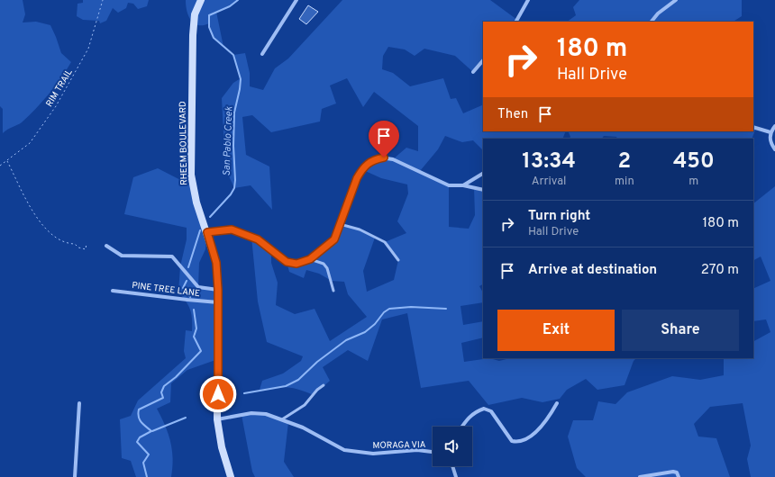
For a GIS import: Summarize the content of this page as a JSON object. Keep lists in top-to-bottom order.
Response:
{
  "streets": {
    "street": ["RHEEM BOULEVARD", "PINE TREE LANE", "MORAGA VIA"],
    "path": ["RIM TRAIL"]
  },
  "crossings": [
    ["RHEEM BOULEVARD", "PINE TREE LANE"],
    ["RHEEM BOULEVARD", "MORAGA VIA"]
  ],
  "water": ["San Pablo Creek"],
  "page": {
    "turn": ["180 m", "Hall Drive"],
    "then": "Then",
    "eta": [
      "13:34",
      "Arrival",
      "2",
      "min",
      "450",
      "m"
    ],
    "list": [
      {
        "name": "Turn right",
        "note": "Hall Drive",
        "value": "180 m"
      },
      {
        "name": "Arrive at destination",
        "value": "270 m"
      }
    ],
    "buttons": ["Exit", "Share"]
  }
}
